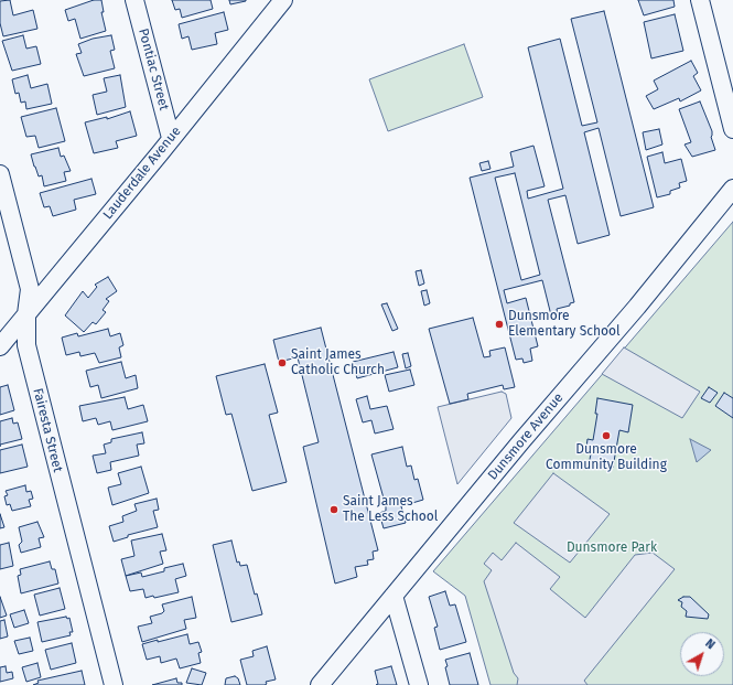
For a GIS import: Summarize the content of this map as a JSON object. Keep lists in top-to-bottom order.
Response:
{
  "streets": {
    "street": [
      "Pontiac Street",
      "Lauderdale Avenue",
      "Fairesta Street",
      "Dunsmore Avenue"
    ]
  },
  "crossings": [
    ["Pontiac Street", "Lauderdale Avenue"],
    ["Lauderdale Avenue", "Fairesta Street"]
  ],
  "parks": ["Dunsmore Park"],
  "places": [
    "Dunsmore Elementary School",
    "Saint James Catholic Church",
    "Dunsmore Community Building",
    "Saint James The Less School"
  ],
  "north": "top right"
}
